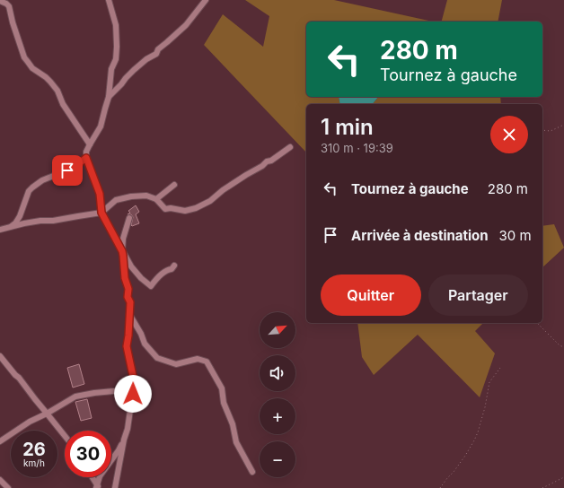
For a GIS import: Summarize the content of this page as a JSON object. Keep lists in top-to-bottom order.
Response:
{
  "north": "top right",
  "page": {
    "turn": ["280 m", "Tournez à gauche"],
    "heading": ["1 min", "310 m · 19:39"],
    "list": [
      {
        "name": "Tournez à gauche",
        "value": "280 m"
      },
      {
        "name": "Arrivée à destination",
        "value": "30 m"
      }
    ],
    "buttons": ["Quitter", "Partager"],
    "map_buttons": ["+", "−"],
    "speed": "26 km/h",
    "limit": "30"
  }
}
